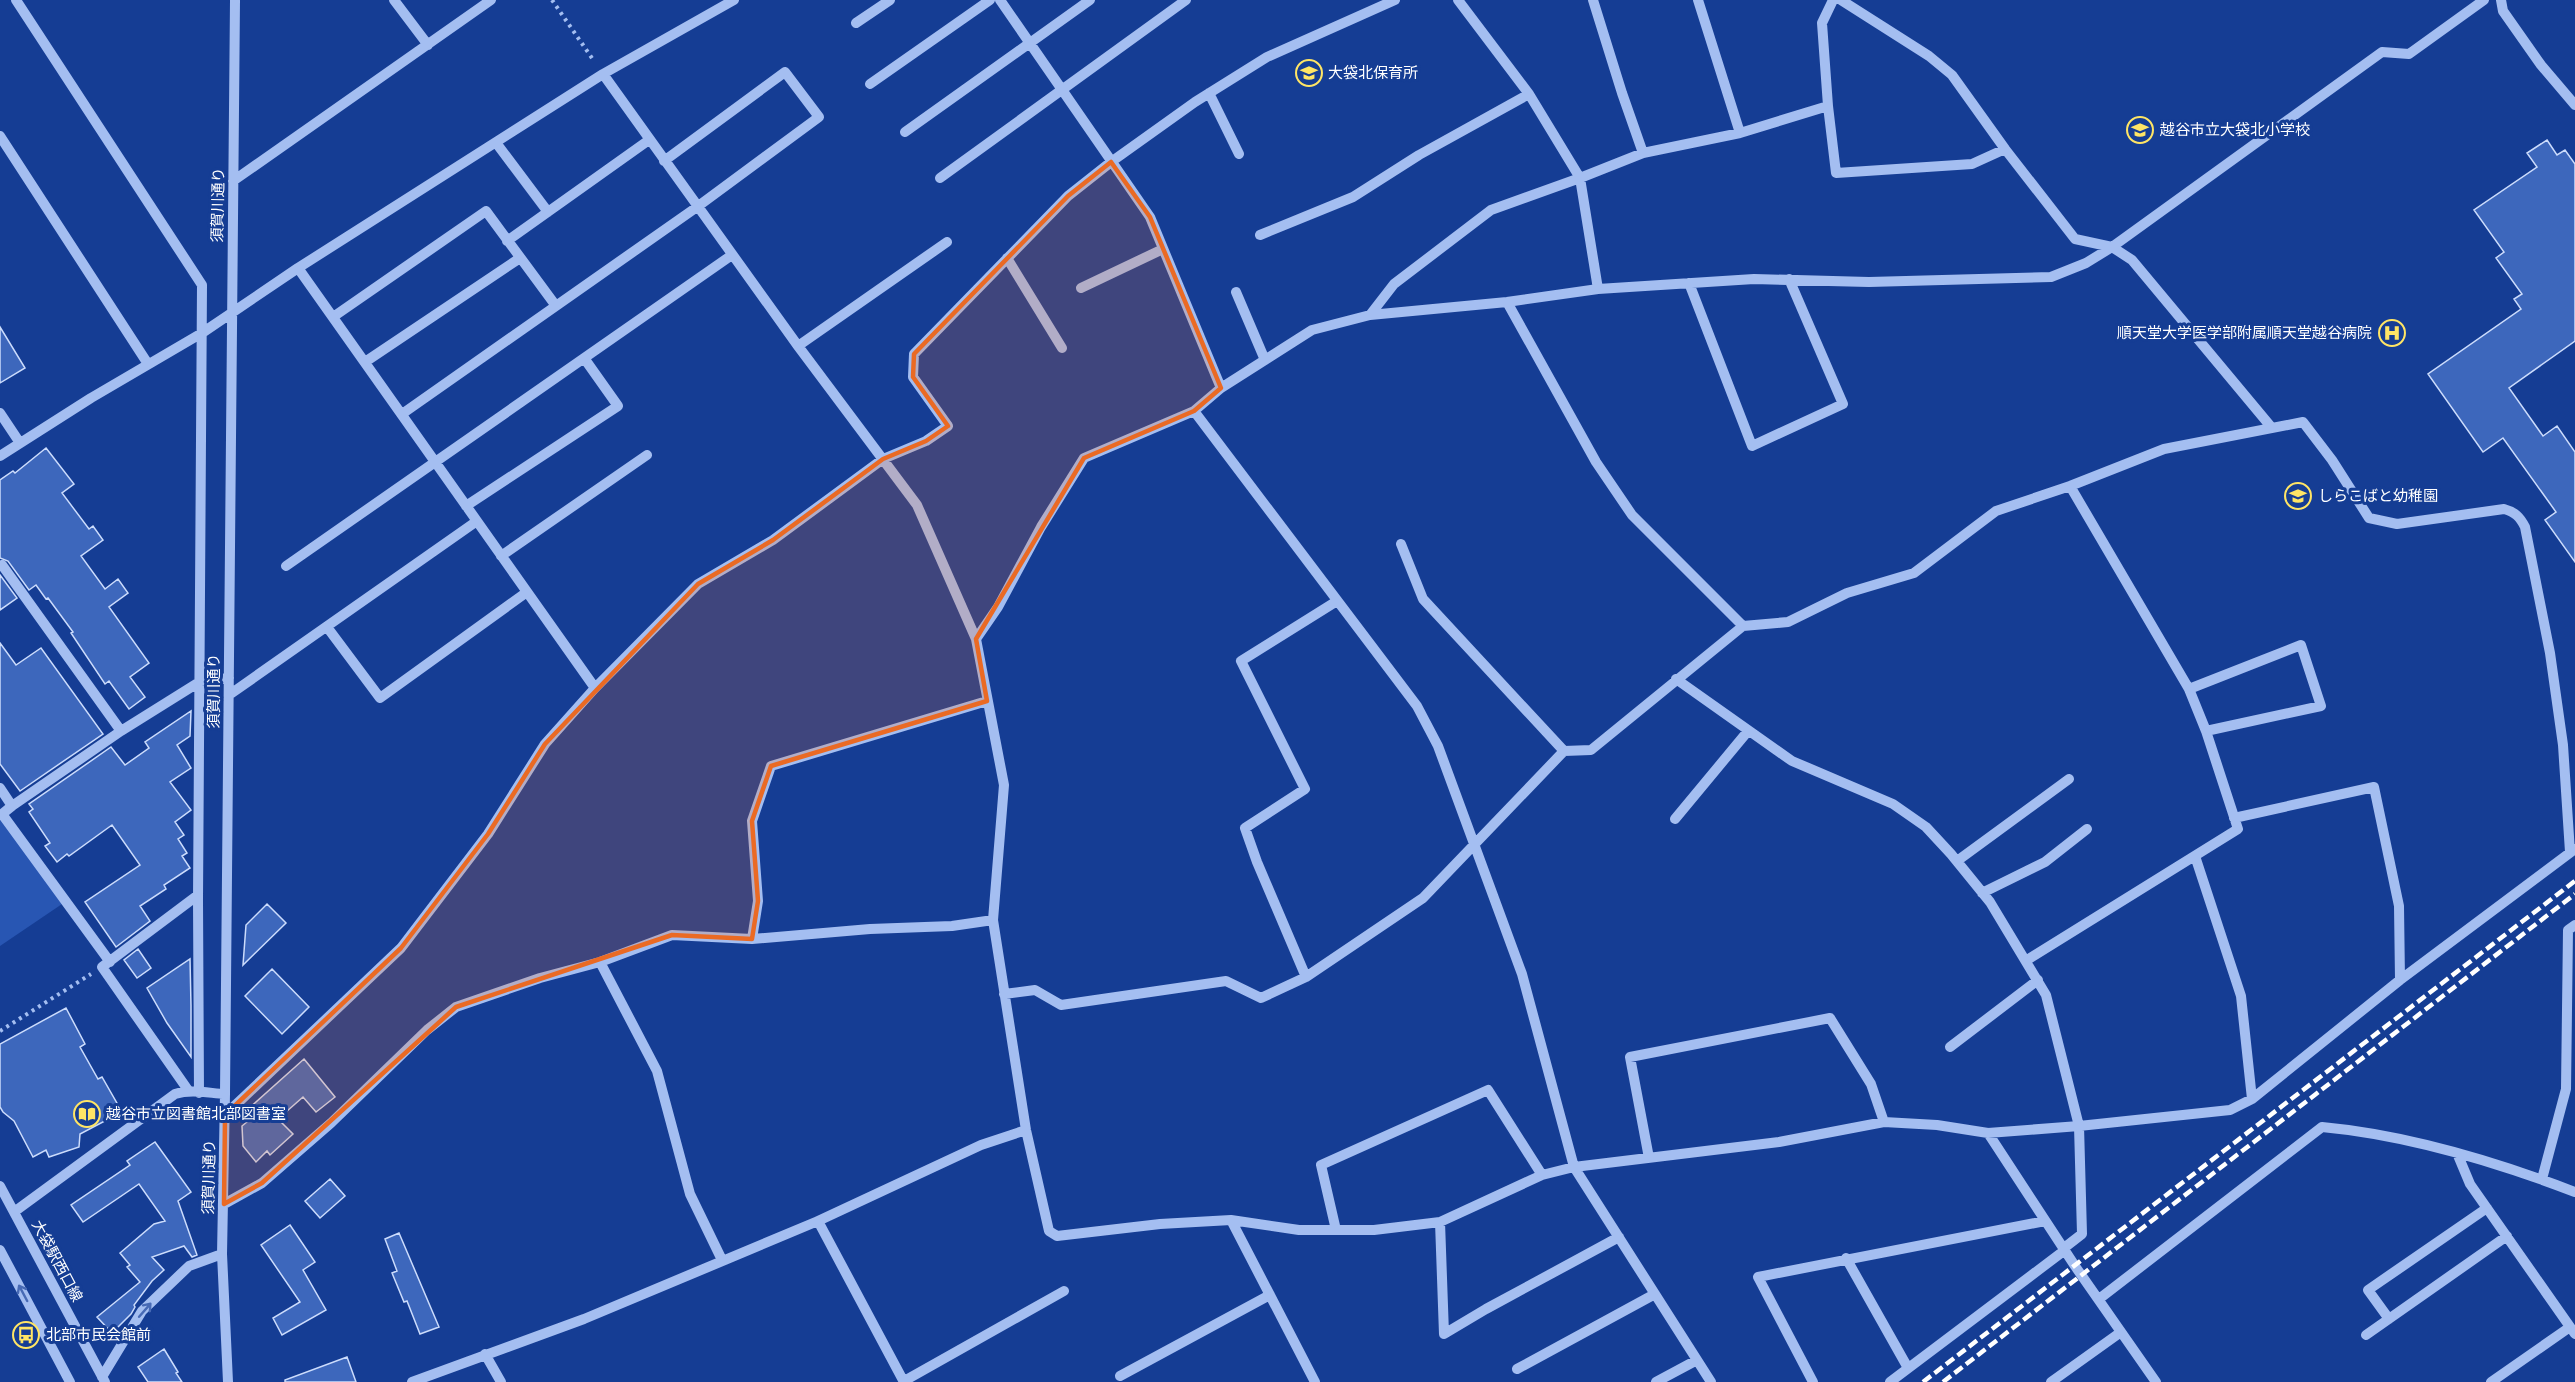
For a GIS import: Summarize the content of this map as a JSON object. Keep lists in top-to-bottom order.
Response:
{
  "streets": {
    "street": ["須賀川通り", "大袋駅西口線"]
  },
  "places": {
    "school or university": ["大袋北保育所", "越谷市立大袋北小学校", "しらこばと幼稚園"],
    "hospital": ["順天堂大学医学部附属順天堂越谷病院"],
    "library": ["越谷市立図書館北部図書室"],
    "bus stop": ["北部市民会館前"]
  }
}
